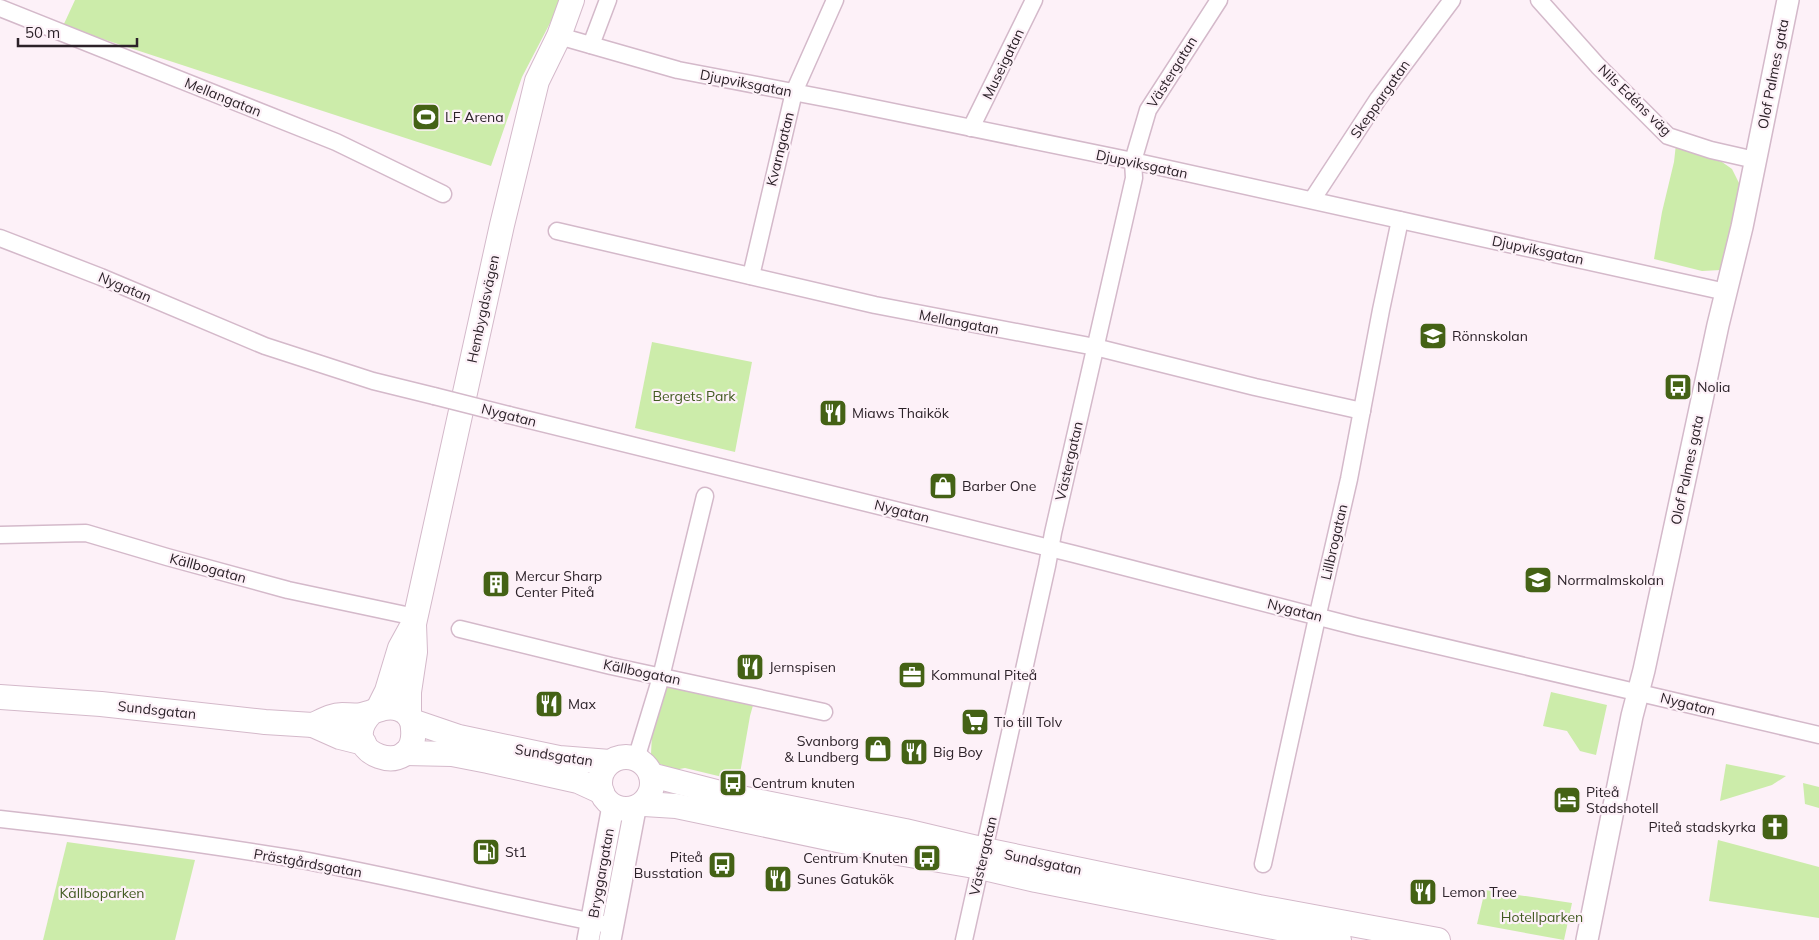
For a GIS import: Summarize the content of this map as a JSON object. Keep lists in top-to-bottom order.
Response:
{
  "streets": {
    "main road": ["Hembygdsvägen", "Sundsgatan"],
    "street": [
      "Museigatan",
      "Västergatan",
      "Olof Palmes gata",
      "Djupviksgatan",
      "Mellangatan",
      "Skeppargatan",
      "Nils Edéns väg",
      "Kvarngatan",
      "Nygatan",
      "Lillbrogatan",
      "Källbogatan",
      "Prästgårdsgatan",
      "Bryggargatan"
    ]
  },
  "crossings": [
    ["Museigatan", "Djupviksgatan"],
    ["Västergatan", "Djupviksgatan"],
    ["Västergatan", "Mellangatan"],
    ["Västergatan", "Nygatan"],
    ["Västergatan", "Sundsgatan"],
    ["Olof Palmes gata", "Djupviksgatan"],
    ["Olof Palmes gata", "Nils Edéns väg"],
    ["Olof Palmes gata", "Nygatan"],
    ["Djupviksgatan", "Skeppargatan"],
    ["Djupviksgatan", "Kvarngatan"],
    ["Djupviksgatan", "Hembygdsvägen"],
    ["Djupviksgatan", "Lillbrogatan"],
    ["Mellangatan", "Kvarngatan"],
    ["Mellangatan", "Lillbrogatan"],
    ["Nygatan", "Lillbrogatan"],
    ["Hembygdsvägen", "Källbogatan"],
    ["Hembygdsvägen", "Sundsgatan"],
    ["Sundsgatan", "Bryggargatan"],
    ["Prästgårdsgatan", "Bryggargatan"]
  ],
  "parks": ["Bergets Park", "Källboparken", "Hotellparken"],
  "places": {
    "sports": ["LF Arena"],
    "school or university": ["Rönnskolan", "Norrmalmskolan"],
    "bus stop": [
      "Nolia",
      "Centrum knuten",
      "Centrum Knuten",
      "Piteå Busstation"
    ],
    "restaurant": [
      "Miaws Thaikök",
      "Jernspisen",
      "Max",
      "Big Boy",
      "Sunes Gatukök",
      "Lemon Tree"
    ],
    "shop": ["Barber One", "Svanborg & Lundberg"],
    "building": ["Mercur Sharp Center Piteå"],
    "office": ["Kommunal Piteå"],
    "supermarket": ["Tio till Tolv"],
    "hotel": ["Piteå Stadshotell"],
    "church": ["Piteå stadskyrka"],
    "fuel station": ["St1"]
  },
  "scale_bar": "50 m"
}
